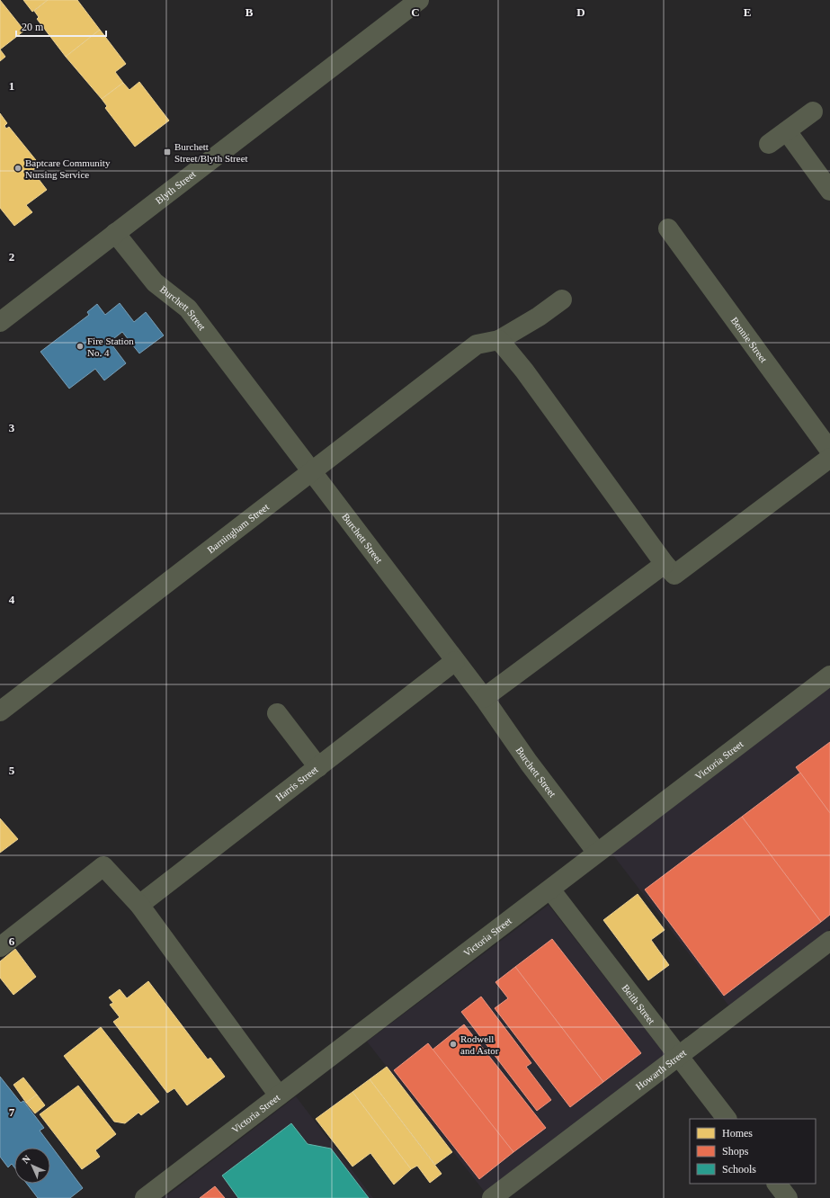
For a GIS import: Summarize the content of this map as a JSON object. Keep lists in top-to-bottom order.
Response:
{
  "streets": {
    "street": [
      "Blyth Street",
      "Burchett Street",
      "Bennie Street",
      "Barningham Street",
      "Victoria Street",
      "Harris Street",
      "Beith Street",
      "Howarth Street"
    ]
  },
  "crossings": [
    ["Blyth Street", "Burchett Street"],
    ["Burchett Street", "Barningham Street"],
    ["Burchett Street", "Victoria Street"],
    ["Burchett Street", "Harris Street"],
    ["Victoria Street", "Beith Street"],
    ["Beith Street", "Howarth Street"]
  ],
  "places": {
    "transit": ["Burchett Street/Blyth Street"],
    "other": ["Baptcare Community Nursing Service", "Fire Station No. 4", "Rodwell and Astor"]
  },
  "legend": ["Homes", "Shops", "Schools"],
  "scale_bar": "20 m",
  "north": "top left",
  "grid": {
    "columns": [
      "B",
      "C",
      "D",
      "E"
    ],
    "rows": [
      "1",
      "2",
      "3",
      "4",
      "5",
      "6",
      "7"
    ]
  }
}
